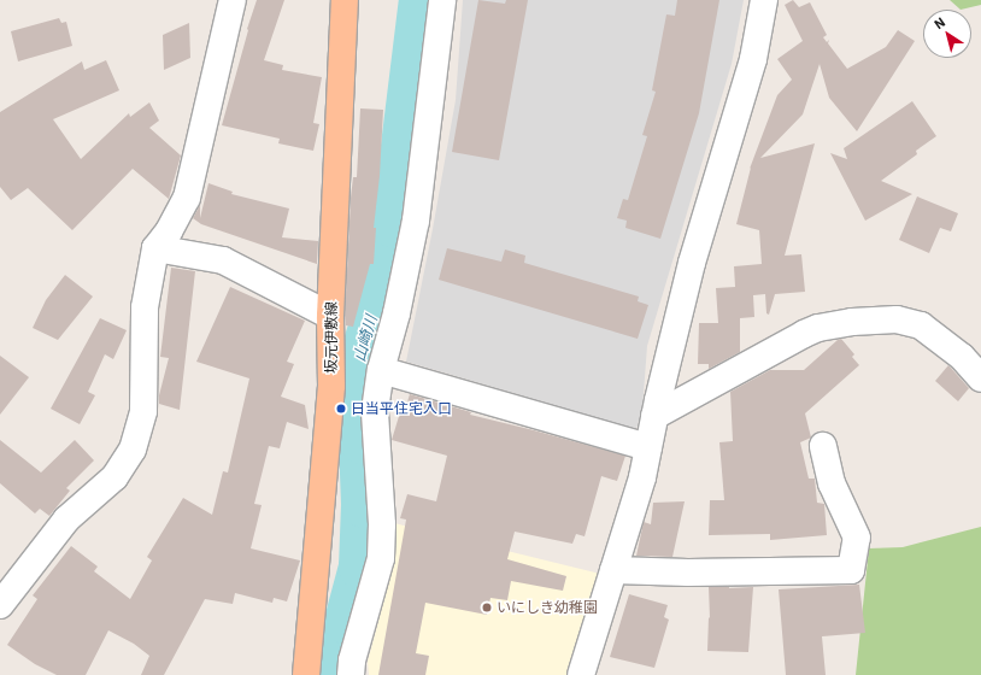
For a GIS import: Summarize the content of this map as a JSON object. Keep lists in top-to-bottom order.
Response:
{
  "streets": {
    "main road": ["坂元伊敷線"]
  },
  "water": ["山崎川"],
  "places": ["日当平住宅入口", "いにしき幼稚園"],
  "north": "top left"
}
